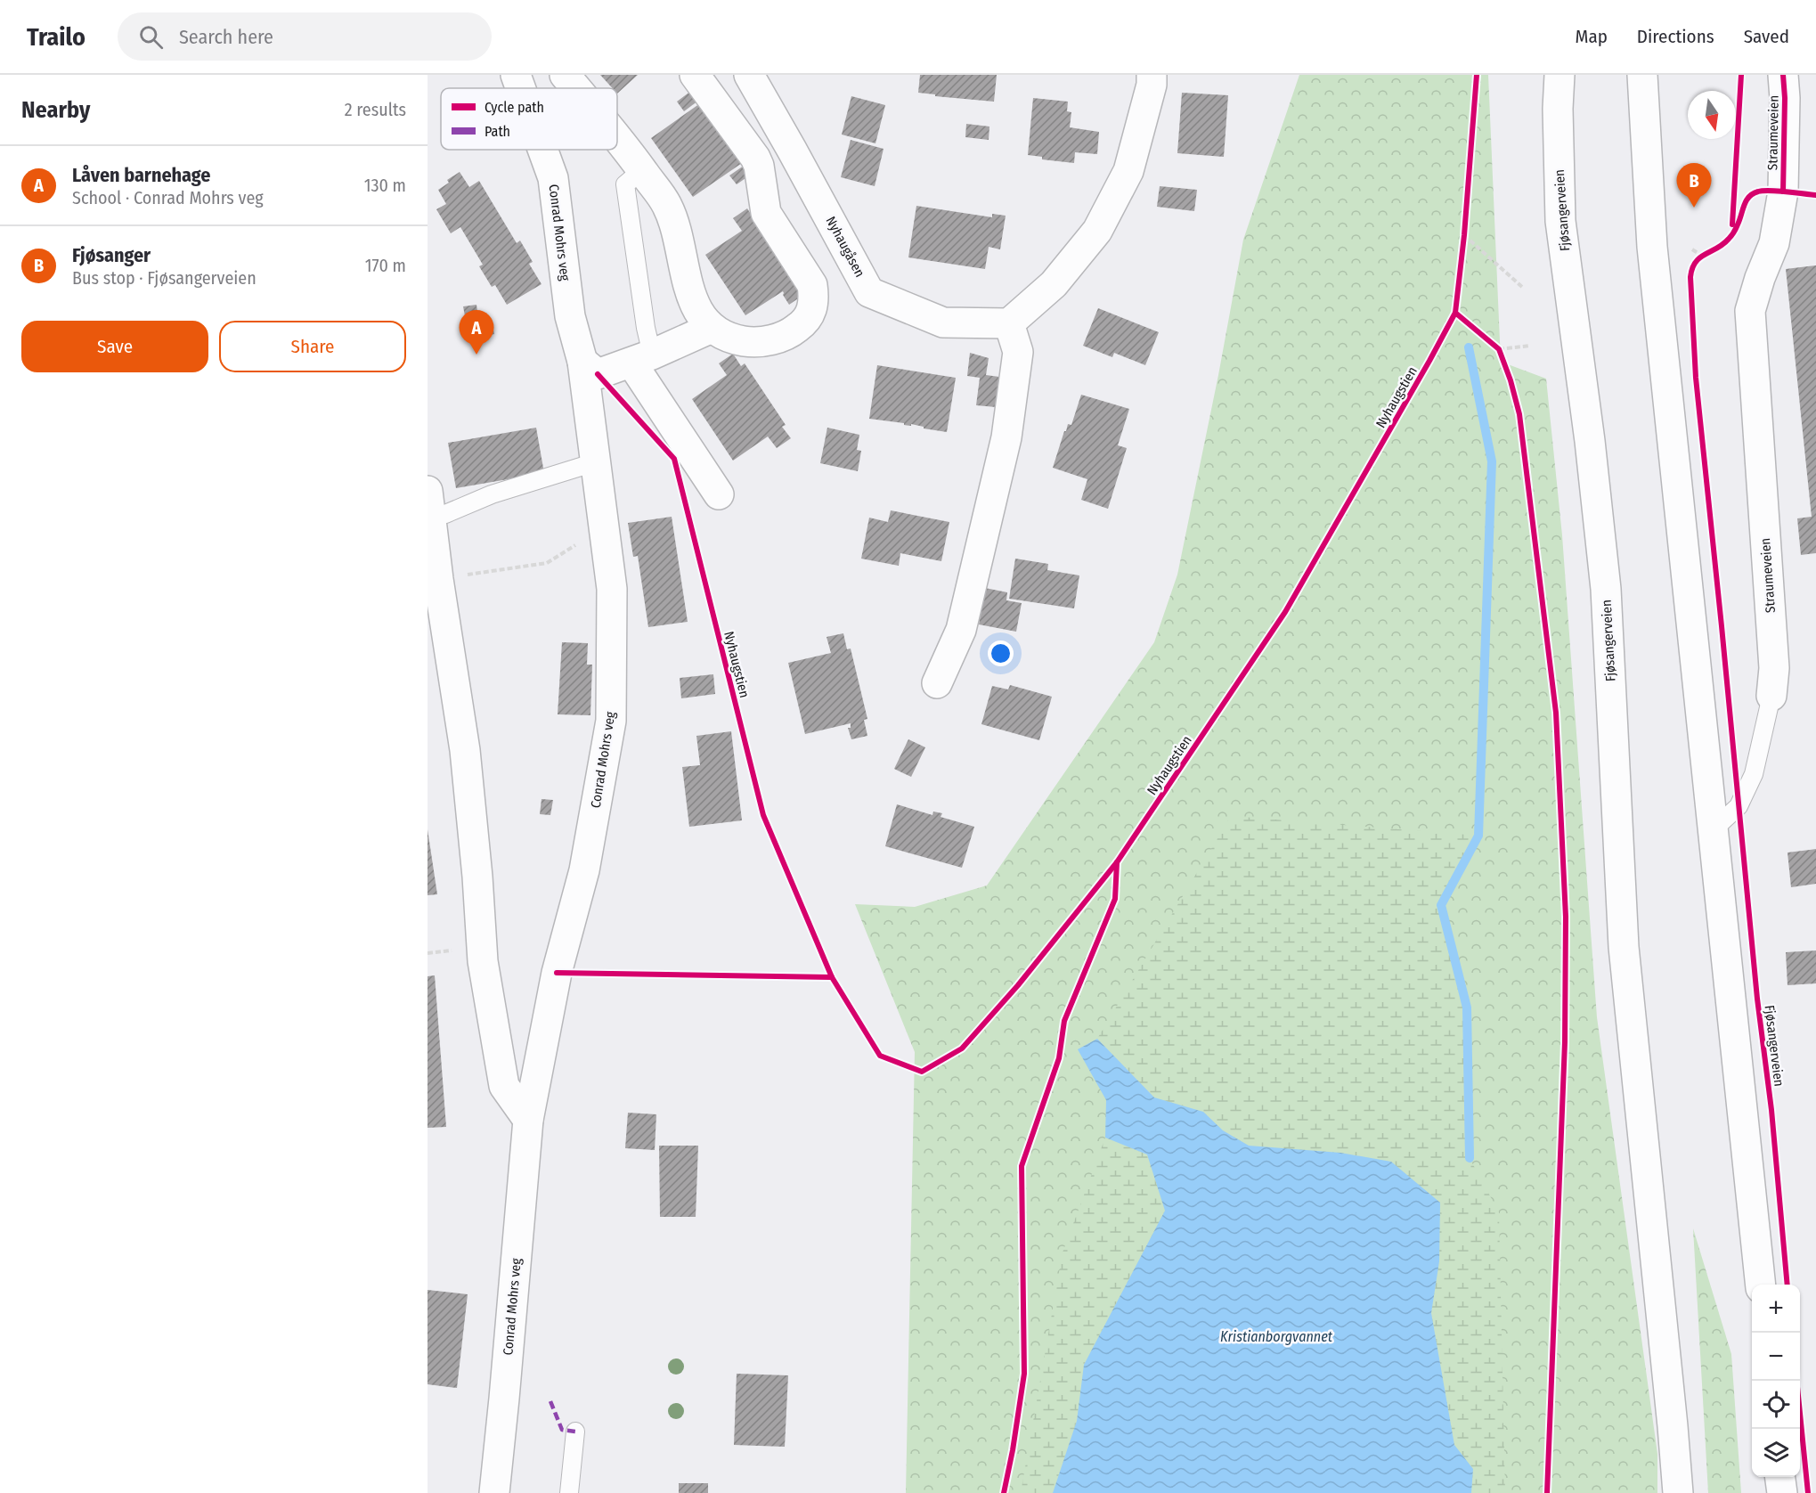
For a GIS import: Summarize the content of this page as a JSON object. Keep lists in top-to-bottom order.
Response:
{
  "streets": {
    "main road": [
      "Straumeveien",
      "Fjøsangerveien",
      "Conrad Mohrs veg",
      "Nyhaugåsen"
    ],
    "cycle path": ["Nyhaugstien"]
  },
  "water": ["Kristianborgvannet"],
  "legend": ["Cycle path", "Path"],
  "north": "bottom",
  "page": {
    "header": "Trailo",
    "search": "Search here",
    "nav": ["Map", "Directions", "Saved"],
    "heading": ["Nearby", "2 results"],
    "list": [
      {
        "mark": "A",
        "name": "Låven barnehage",
        "note": "School · Conrad Mohrs veg",
        "value": "130 m"
      },
      {
        "mark": "B",
        "name": "Fjøsanger",
        "note": "Bus stop · Fjøsangerveien",
        "value": "170 m"
      }
    ],
    "pins": ["B", "A"],
    "buttons": ["Save", "Share"],
    "map_buttons": ["+", "−"]
  }
}
